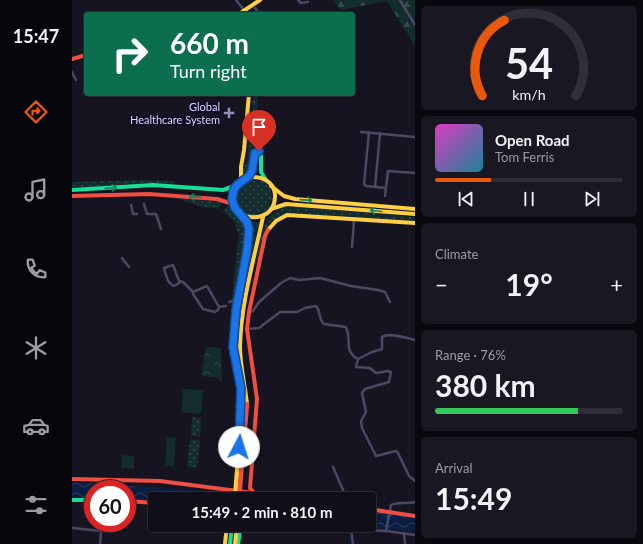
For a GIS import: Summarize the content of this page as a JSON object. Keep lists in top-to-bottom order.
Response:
{
  "places": {
    "health": ["Global Healthcare System"]
  },
  "page": {
    "tabs": "15:47",
    "turn": ["660 m", "Turn right"],
    "song": ["Open Road", "Tom Ferris"],
    "tile": [
      "Climate",
      ["Range · 76%", "380 km"],
      ["Arrival", "15:49"]
    ],
    "heat": ["−", "19°", "+"],
    "limit": "60",
    "trip": "15:49 · 2 min · 810 m",
    "gauge": ["54", "km/h"]
  }
}
